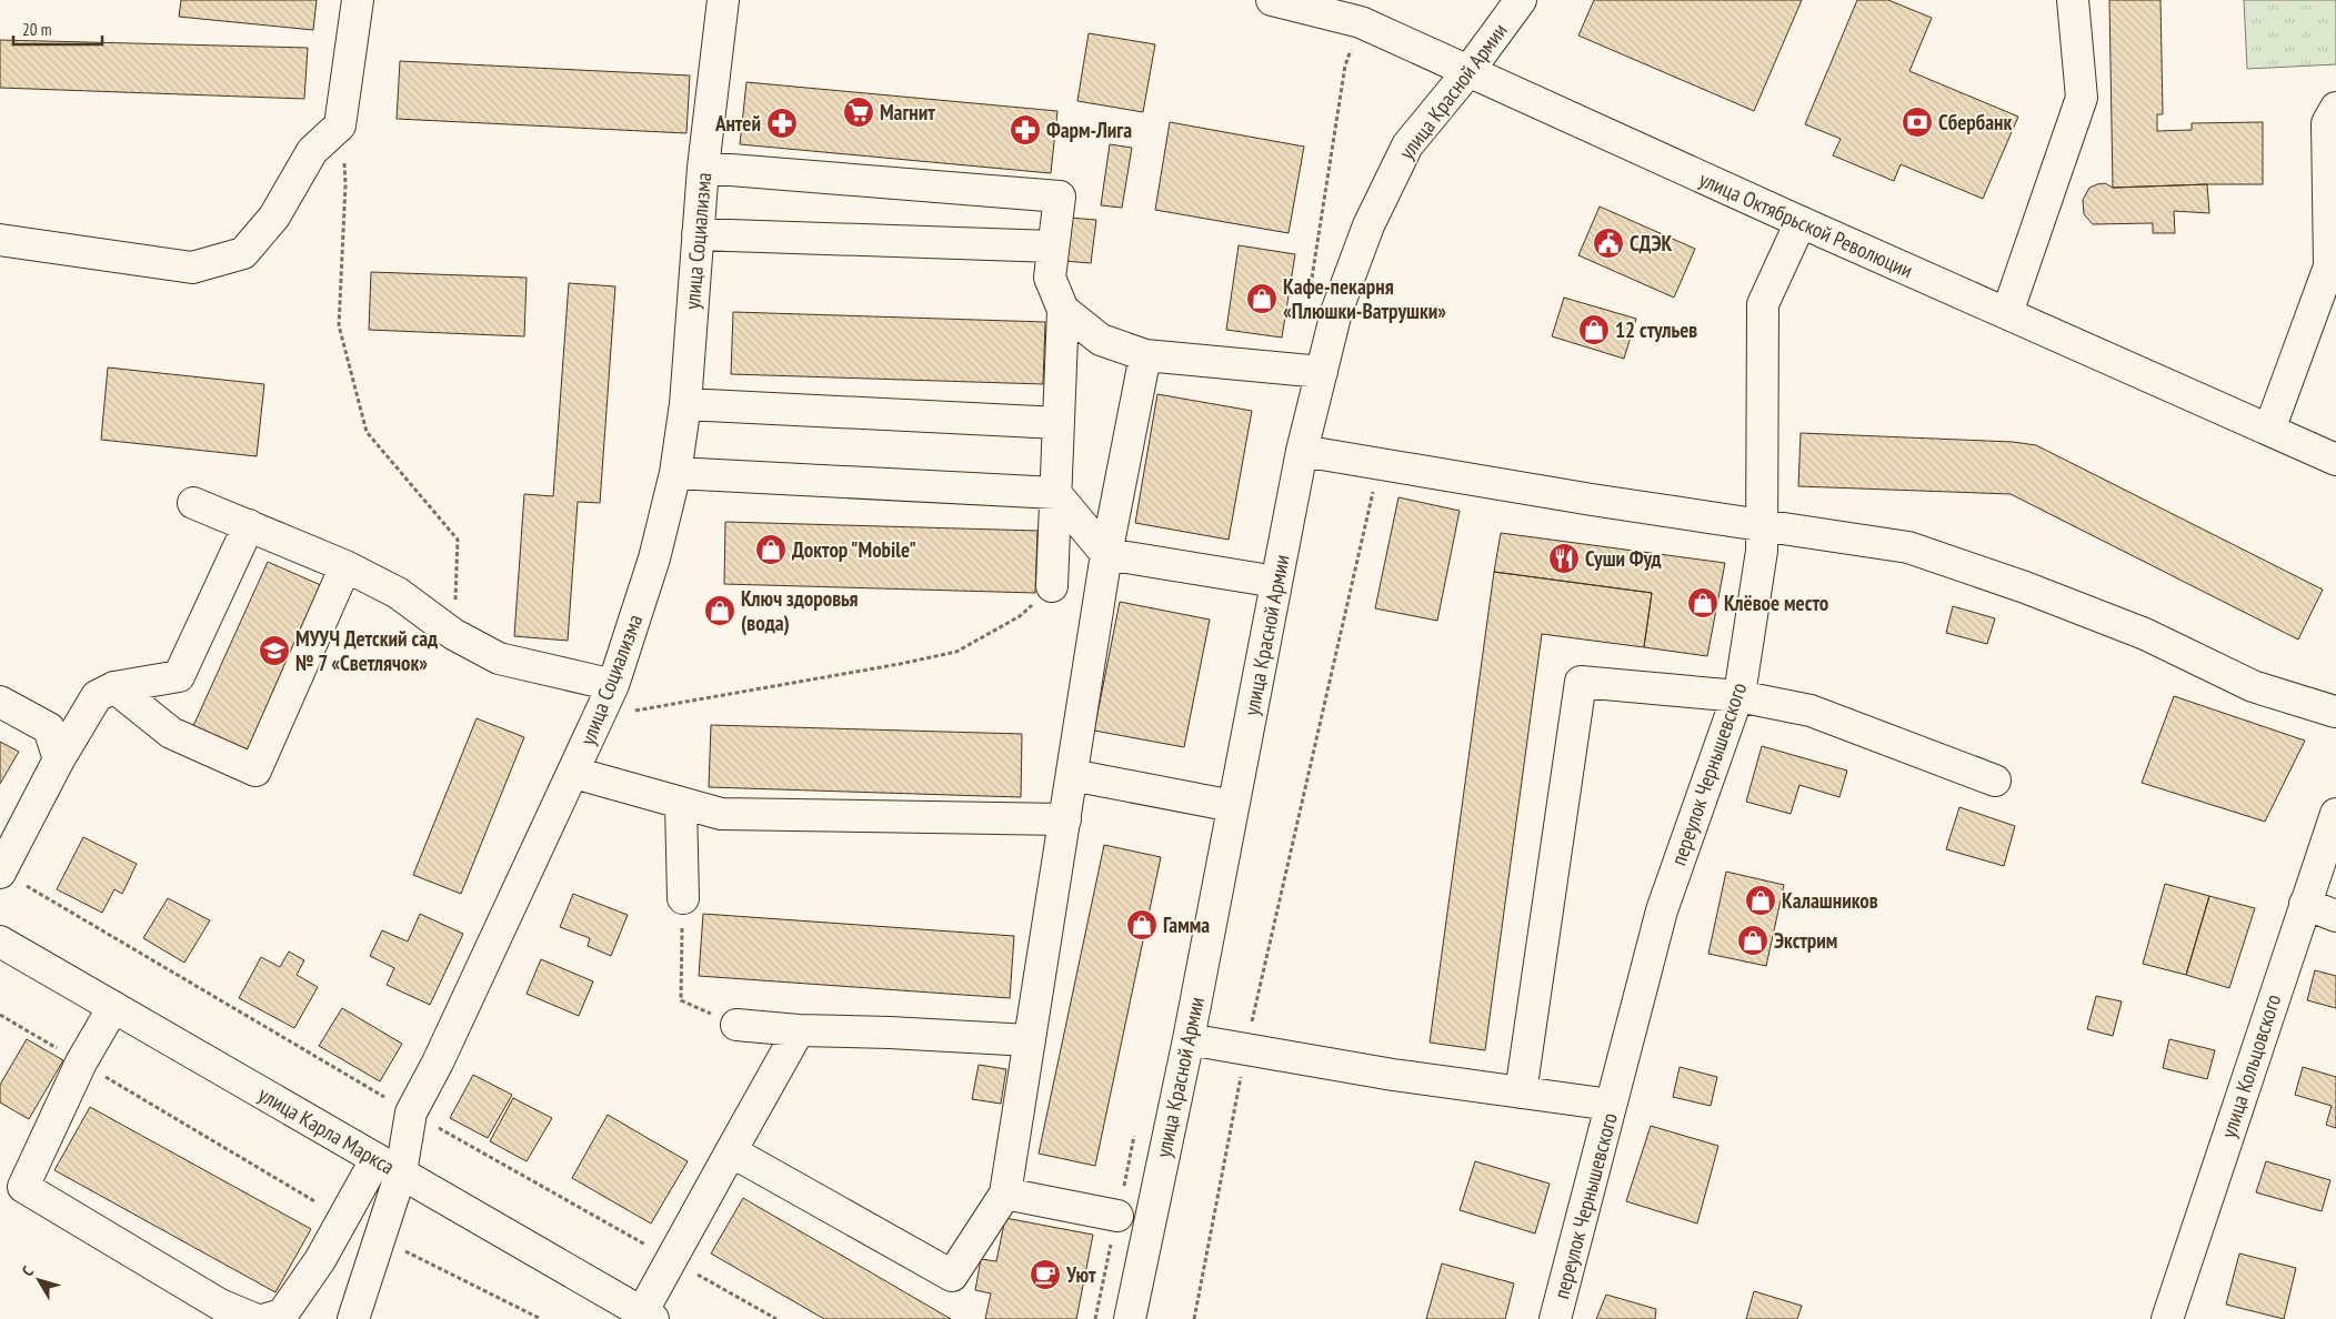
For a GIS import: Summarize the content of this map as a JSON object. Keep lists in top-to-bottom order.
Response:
{
  "streets": {
    "street": [
      "улица Красной Армии",
      "улица Октябрьской Революции",
      "улица Социализма",
      "переулок Чернышевского",
      "улица Кольцовского",
      "улица Карла Маркса"
    ]
  },
  "crossings": [
    ["улица Красной Армии", "улица Октябрьской Революции"],
    ["улица Октябрьской Революции", "переулок Чернышевского"],
    ["улица Социализма", "улица Карла Маркса"]
  ],
  "places": {
    "supermarket": ["Магнит"],
    "bank": ["Сбербанк"],
    "pharmacy": ["Антей", "Фарм-Лига"],
    "public building": ["СДЭК"],
    "shop": [
      "Кафе-пекарня «Плюшки-Ватрушки»",
      "12 стульев",
      "Доктор \"Mobile\"",
      "Клёвое место",
      "Ключ здоровья (вода)",
      "Калашников",
      "Гамма",
      "Экстрим"
    ],
    "restaurant": ["Суши Фуд"],
    "school or university": ["МУУЧ Детский сад № 7 «Светлячок»"],
    "cafe": ["Уют"]
  },
  "scale_bar": "20 m",
  "north": "top left"
}
